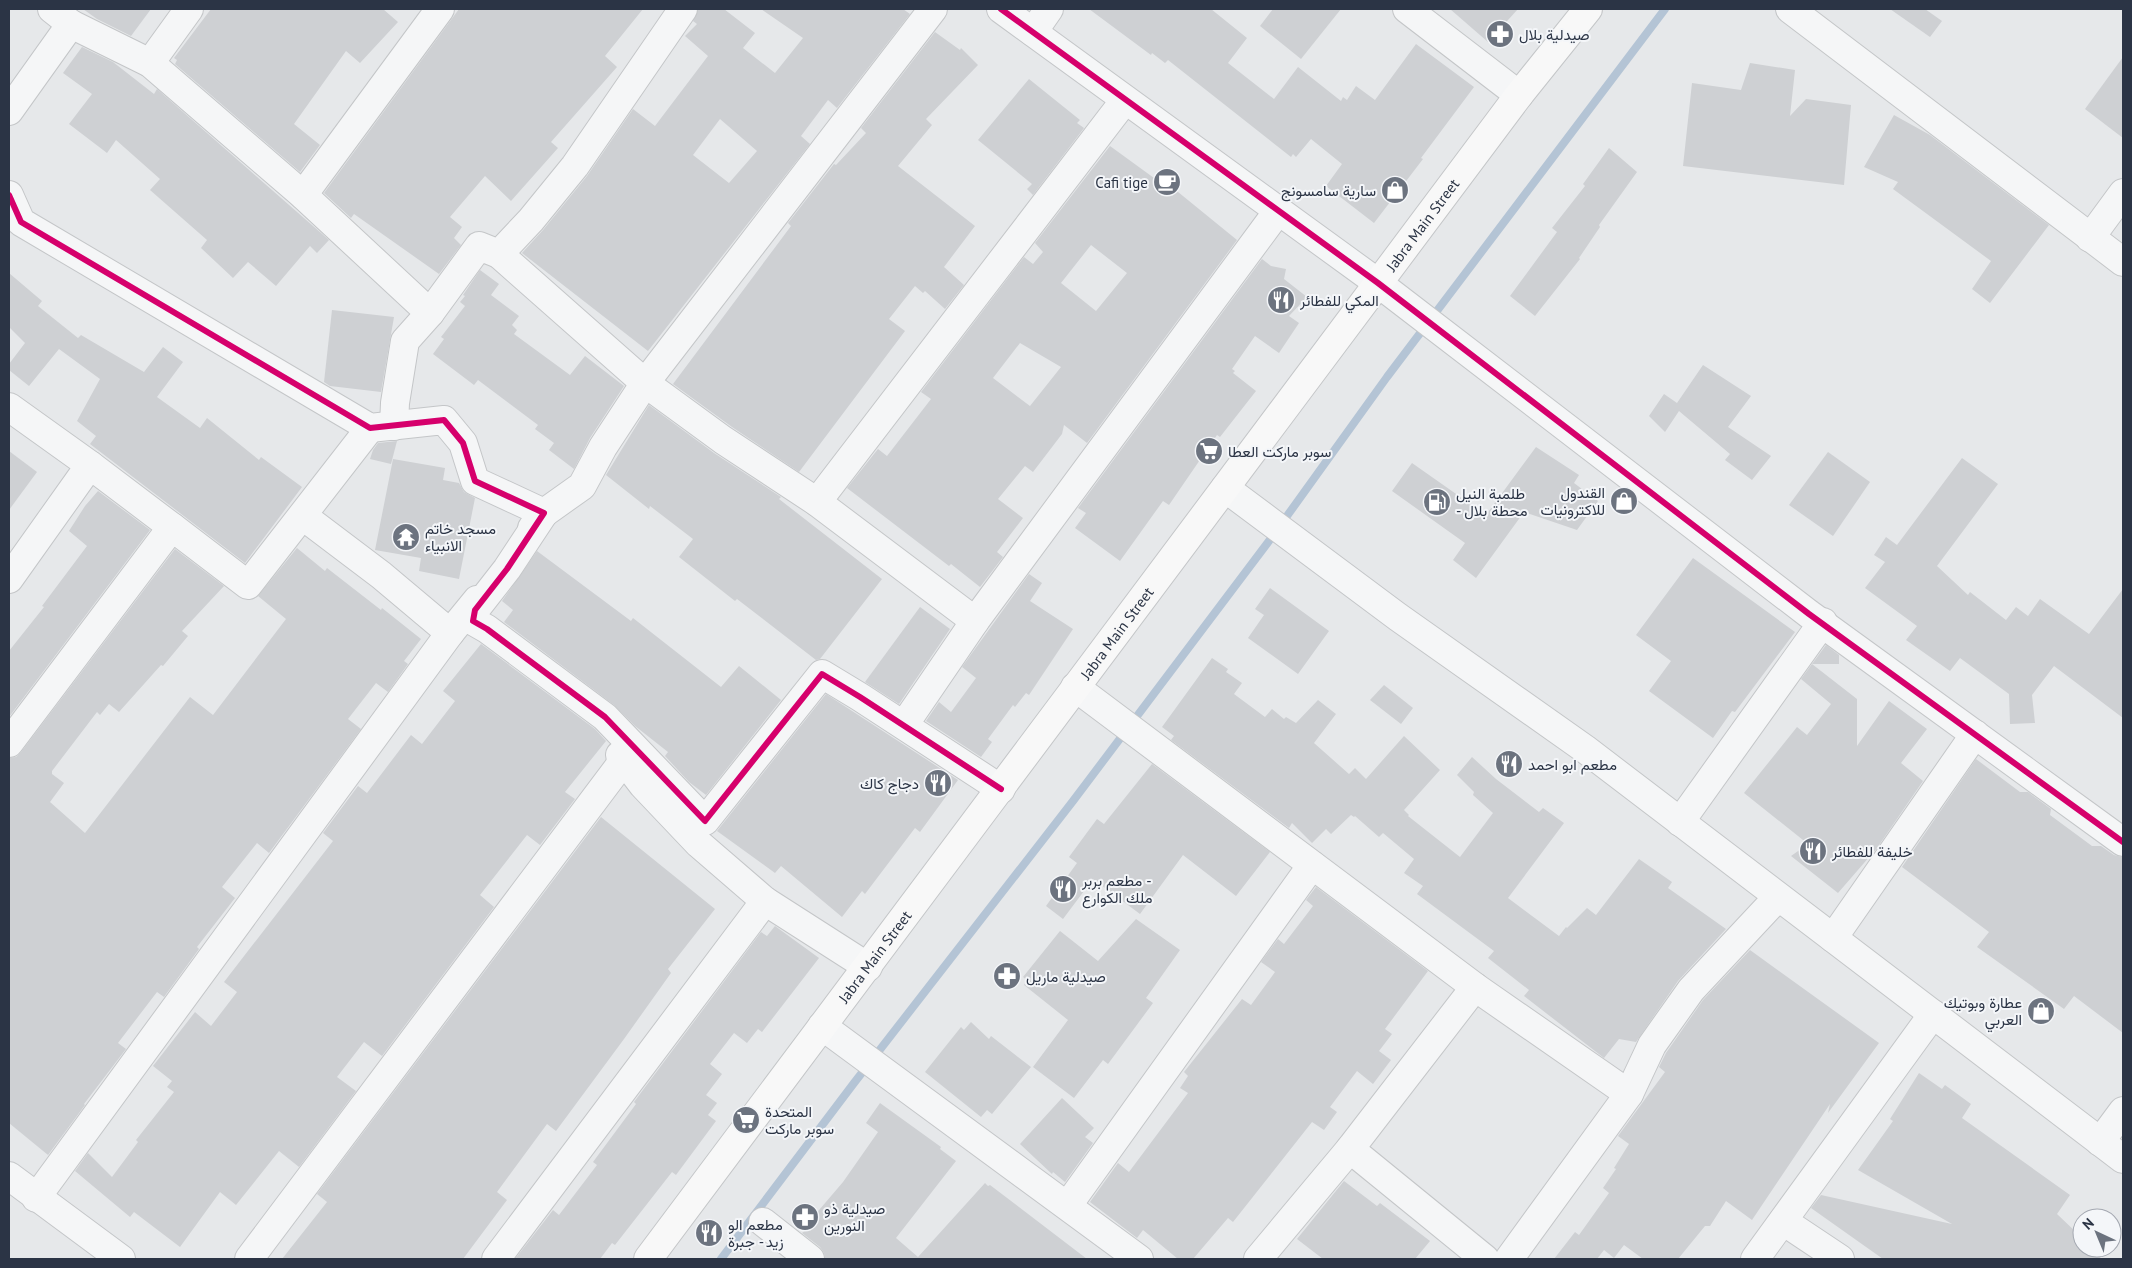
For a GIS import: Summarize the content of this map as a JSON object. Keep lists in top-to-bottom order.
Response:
{
  "streets": {
    "main road": ["Jabra Main Street"]
  },
  "places": {
    "pharmacy": ["صيدلية بلال", "صيدلية ماريل", "صيدلية ذو النورين"],
    "cafe": ["Cafi tige"],
    "shop": ["سارية سامسونج", "القندول للاكترونيات", "عطارة وبوتيك العربي"],
    "restaurant": [
      "المكي للفطائر",
      "مطعم ابو احمد",
      "دجاج كاك",
      "خليفة للفطائر",
      "مطعم بربر - ملك الكوارع",
      "مطعم الو زيد - جبرة"
    ],
    "supermarket": ["سوبر ماركت العطا", "المتحدة سوبر ماركت"],
    "fuel station": ["طلمبة النيل - محطة بلال"],
    "temple": ["مسجد خاتم الانبياء"]
  },
  "north": "top left"
}
